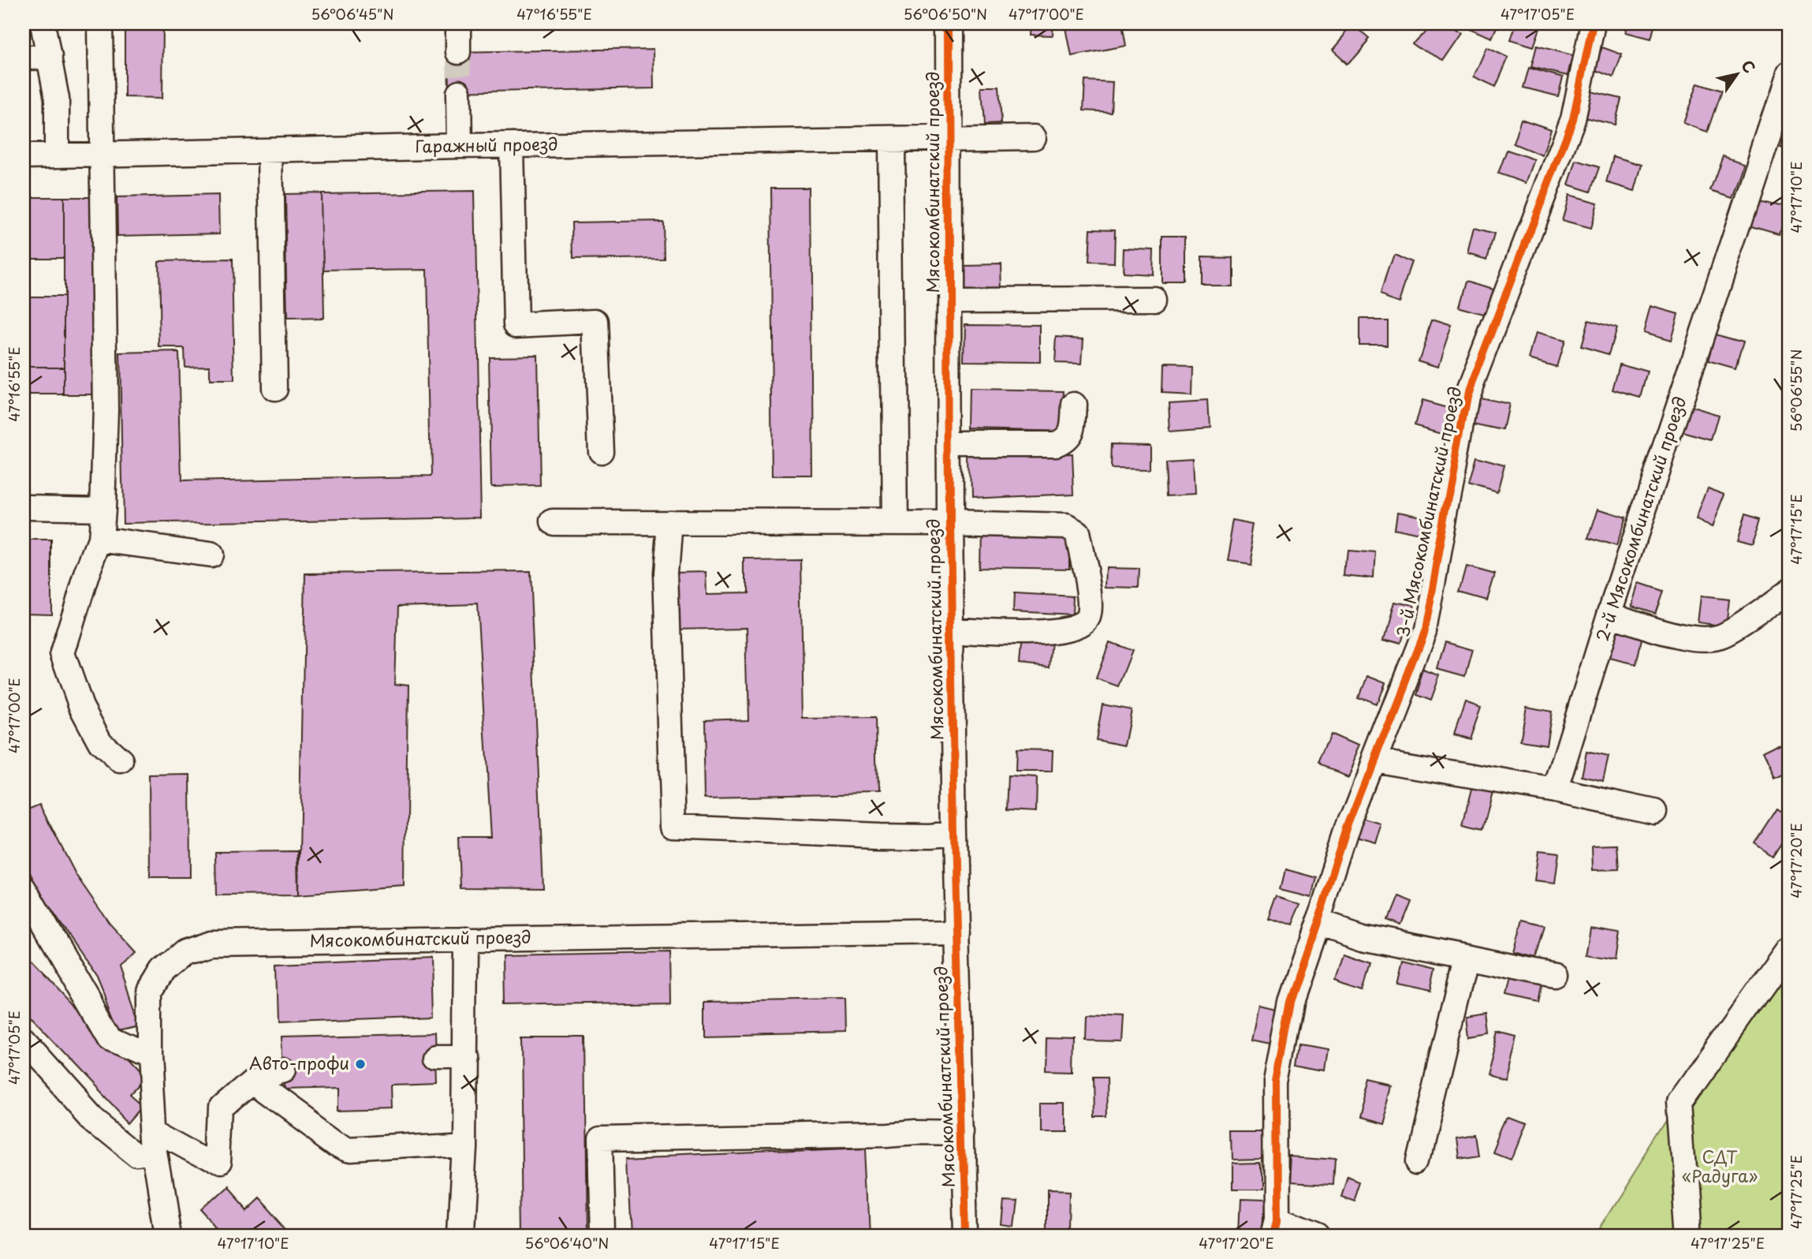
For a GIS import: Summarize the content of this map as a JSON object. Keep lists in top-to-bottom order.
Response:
{
  "streets": {
    "street": [
      "Гаражный проезд",
      "Мясокомбинатский проезд",
      "3-й Мясокомбинатский проезд",
      "2-й Мясокомбинатский проезд"
    ]
  },
  "crossings": [
    ["Гаражный проезд", "Мясокомбинатский проезд"]
  ],
  "parks": ["СДТ «Радуга»"],
  "places": ["Авто-профи"],
  "north": "top right",
  "coordinates": [
    "56°06'45\"N",
    "47°16'55\"E",
    "56°06'50\"N",
    "47°17'00\"E",
    "47°17'05\"E",
    "47°17'10\"E",
    "56°06'55\"N",
    "47°17'15\"E",
    "47°17'20\"E",
    "47°17'25\"E",
    "56°06'40\"N"
  ]
}
